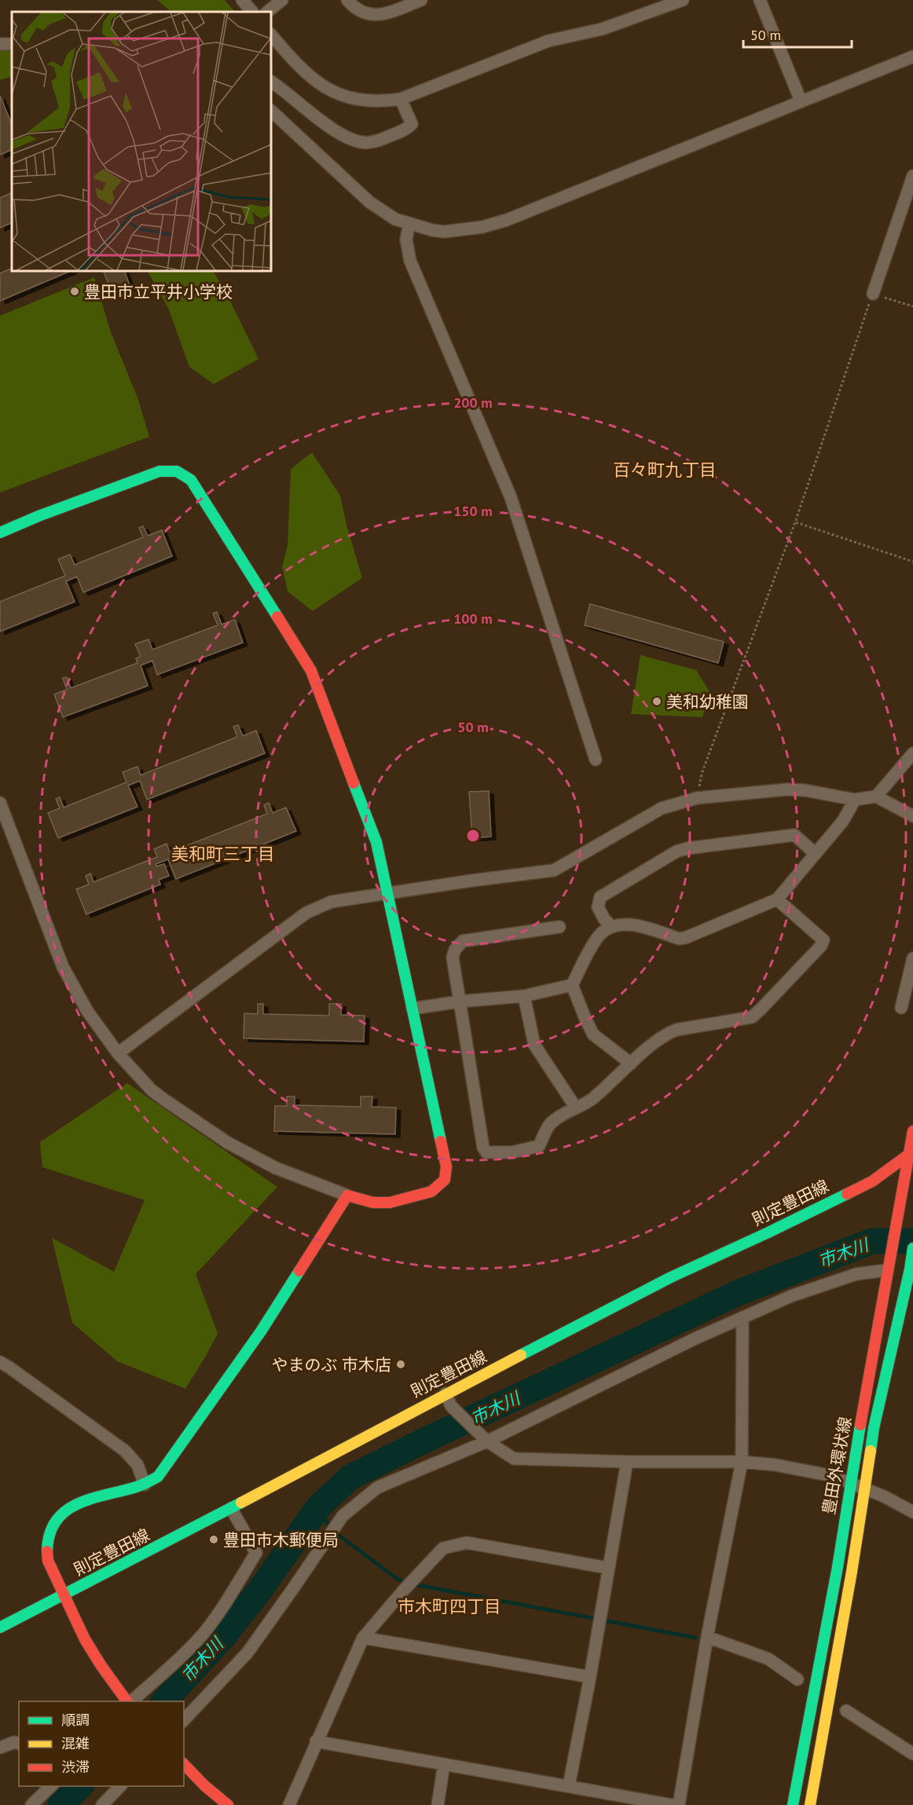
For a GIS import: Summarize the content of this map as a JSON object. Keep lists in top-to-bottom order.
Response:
{
  "streets": {
    "street": ["則定豊田線", "豊田外環状線"]
  },
  "crossings": [
    ["則定豊田線", "豊田外環状線"]
  ],
  "districts": ["百々町九丁目", "美和町三丁目", "市木町四丁目"],
  "water": ["市木川"],
  "places": [
    "豊田市立平井小学校",
    "美和幼稚園",
    "やまのぶ 市木店",
    "豊田市木郵便局"
  ],
  "legend": ["順調", "混雑", "渋滞"],
  "scale_bar": "50 m",
  "rings": [
    "200 m",
    "150 m",
    "100 m",
    "50 m"
  ]
}
